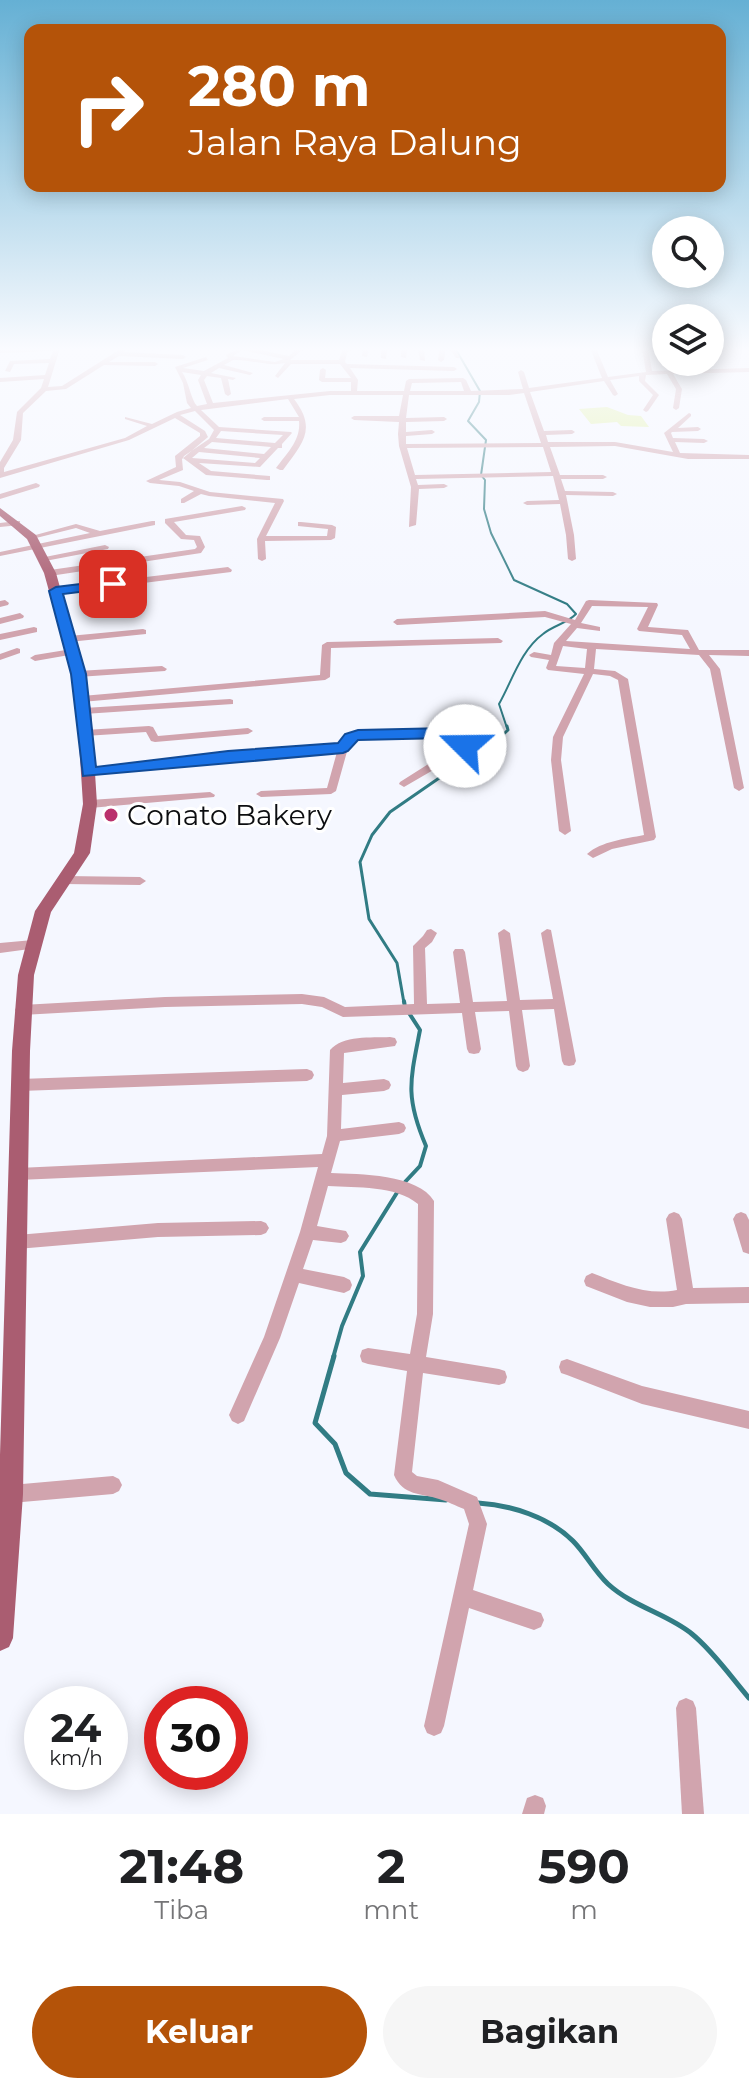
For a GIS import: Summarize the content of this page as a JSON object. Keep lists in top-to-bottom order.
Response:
{
  "places": ["Conato Bakery"],
  "page": {
    "turn": ["280 m", "Jalan Raya Dalung"],
    "speed": "24 km/h",
    "limit": "30",
    "eta": [
      "21:48",
      "Tiba",
      "2",
      "mnt",
      "590",
      "m"
    ],
    "buttons": ["Keluar", "Bagikan"]
  }
}
